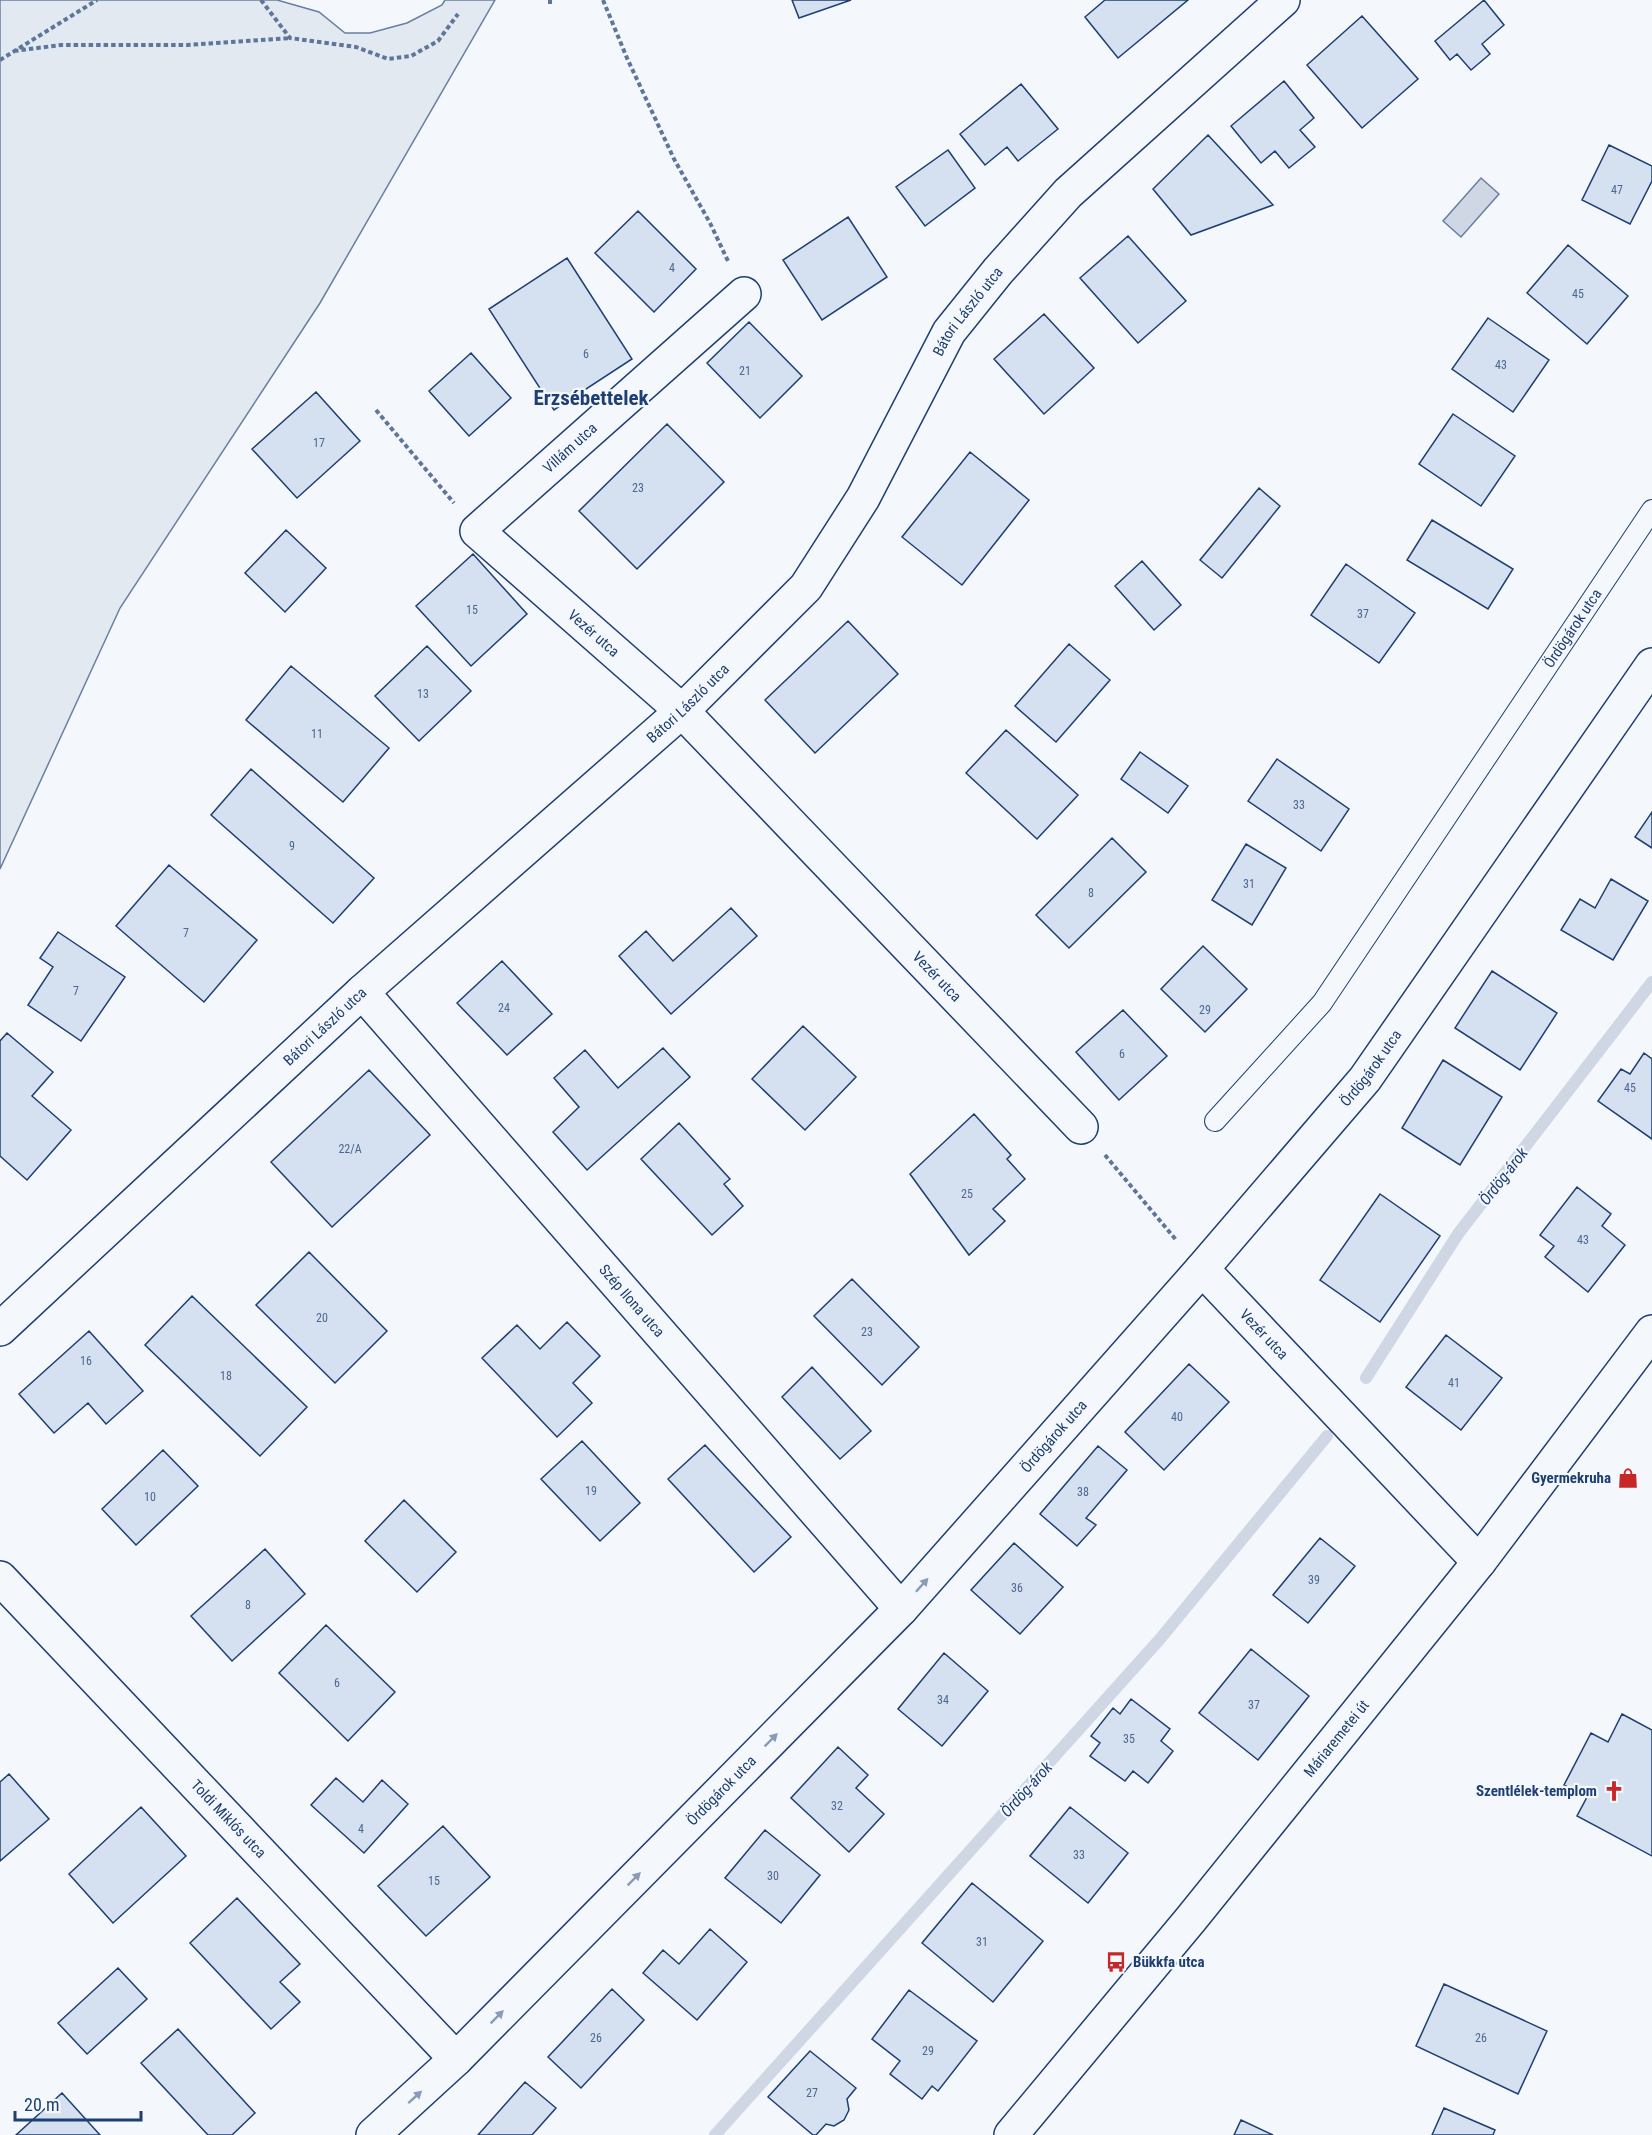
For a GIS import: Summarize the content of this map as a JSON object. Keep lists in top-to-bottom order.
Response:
{
  "streets": {
    "street": [
      "Bátori László utca",
      "Villám utca",
      "Ördögárok utca",
      "Vezér utca",
      "Szép Ilona utca",
      "Máriaremetei út",
      "Toldi Miklós utca"
    ]
  },
  "crossings": [
    ["Bátori László utca", "Vezér utca"],
    ["Bátori László utca", "Szép Ilona utca"],
    ["Villám utca", "Vezér utca"],
    ["Ördögárok utca", "Vezér utca"],
    ["Ördögárok utca", "Szép Ilona utca"],
    ["Ördögárok utca", "Toldi Miklós utca"],
    ["Vezér utca", "Máriaremetei út"]
  ],
  "one_way": ["Ördögárok utca"],
  "districts": ["Erzsébettelek"],
  "water": ["Ördög-árok"],
  "places": {
    "shop": ["Gyermekruha"],
    "church": ["Szentlélek-templom"],
    "bus stop": ["Bükkfa utca"]
  },
  "house_numbers": [
    "47",
    "4",
    "45",
    "6",
    "43",
    "21",
    "17",
    "23",
    "15",
    "37",
    "13",
    "11",
    "33",
    "9",
    "31",
    "8",
    "7",
    "7",
    "24",
    "29",
    "6",
    "45",
    "22/A",
    "25",
    "43",
    "20",
    "23",
    "16",
    "18",
    "41",
    "40",
    "19",
    "38",
    "10",
    "39",
    "36",
    "8",
    "6",
    "34",
    "37",
    "35",
    "32",
    "4",
    "33",
    "30",
    "15",
    "31",
    "26",
    "26",
    "29",
    "27"
  ],
  "scale_bar": "20 m"
}
